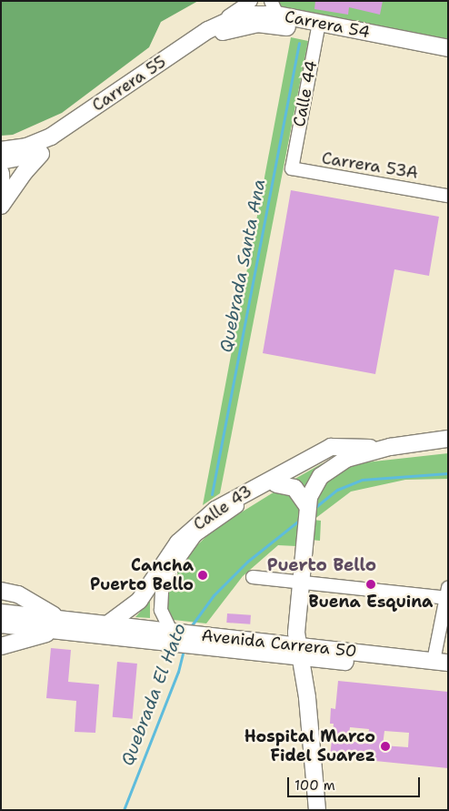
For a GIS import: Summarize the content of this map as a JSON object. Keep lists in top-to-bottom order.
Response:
{
  "streets": {
    "main road": [
      "Carrera 54",
      "Carrera 55",
      "Calle 43",
      "Avenida Carrera 50"
    ],
    "street": ["Calle 44", "Carrera 53A"]
  },
  "crossings": [
    ["Carrera 54", "Carrera 55"],
    ["Carrera 54", "Calle 44"],
    ["Calle 44", "Carrera 53A"],
    ["Calle 43", "Avenida Carrera 50"]
  ],
  "districts": ["Puerto Bello"],
  "water": ["Quebrada Santa Ana", "Quebrada El Hato"],
  "places": ["Cancha Puerto Bello", "Buena Esquina", "Hospital Marco Fidel Suarez"],
  "scale_bar": "100 m"
}
